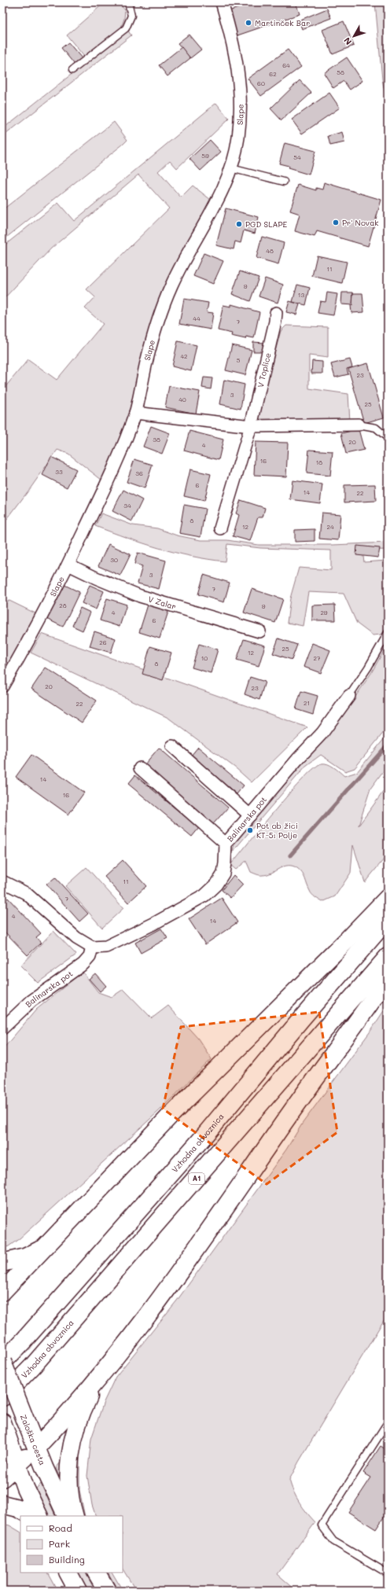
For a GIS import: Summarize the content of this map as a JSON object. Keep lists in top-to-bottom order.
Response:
{
  "streets": {
    "main road": ["Vzhodna obvoznica", "A1", "Zaloška cesta"],
    "street": [
      "Slape",
      "V Toplice",
      "V Zalar",
      "Balinarska pot"
    ]
  },
  "crossings": [
    ["Slape", "V Zalar"],
    ["Vzhodna obvoznica", "Zaloška cesta"]
  ],
  "places": [
    "Martinček Bar",
    "Pr' Novak",
    "PGD SLAPE",
    "Pot ob žici KT-5: Polje"
  ],
  "house_numbers": [
    "64",
    "58",
    "62",
    "60",
    "59",
    "54",
    "48",
    "11",
    "9",
    "13",
    "44",
    "7",
    "42",
    "5",
    "23",
    "3",
    "40",
    "25",
    "38",
    "20",
    "4",
    "16",
    "18",
    "33",
    "36",
    "6",
    "14",
    "22",
    "34",
    "8",
    "12",
    "24",
    "30",
    "3",
    "7",
    "28",
    "9",
    "4",
    "29",
    "6",
    "26",
    "25",
    "12",
    "10",
    "27",
    "8",
    "20",
    "23",
    "21",
    "22",
    "14",
    "16",
    "11",
    "7",
    "4",
    "14"
  ],
  "legend": ["Road", "Park", "Building"],
  "north": "bottom left"
}
